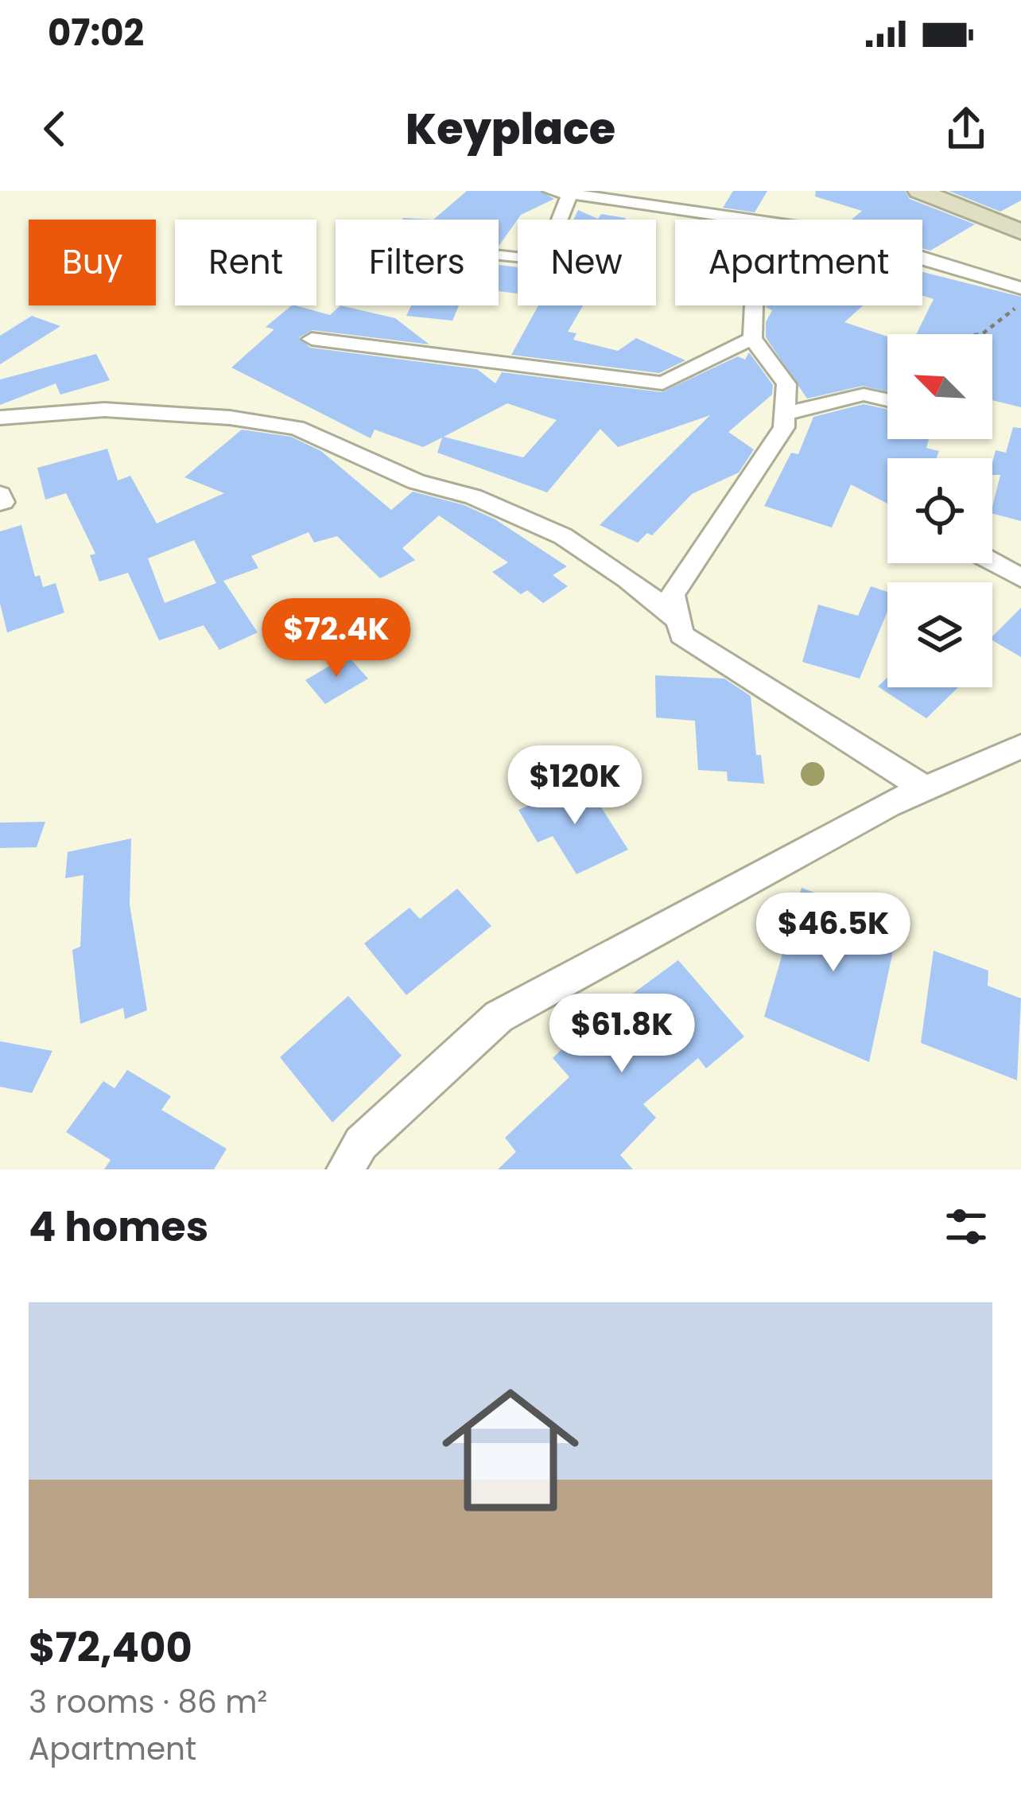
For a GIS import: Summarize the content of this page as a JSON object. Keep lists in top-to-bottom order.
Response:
{
  "north": "top left",
  "page": {
    "status": "07:02",
    "header": "Keyplace",
    "chip": [
      "Buy",
      "Rent",
      "Filters",
      "New",
      "Apartment"
    ],
    "price": [
      "$72.4K",
      "$120K",
      "$46.5K",
      "$61.8K"
    ],
    "heading": "4 homes",
    "list": [
      {
        "name": "$72,400",
        "note": "3 rooms · 86 m² · Apartment"
      }
    ]
  }
}
